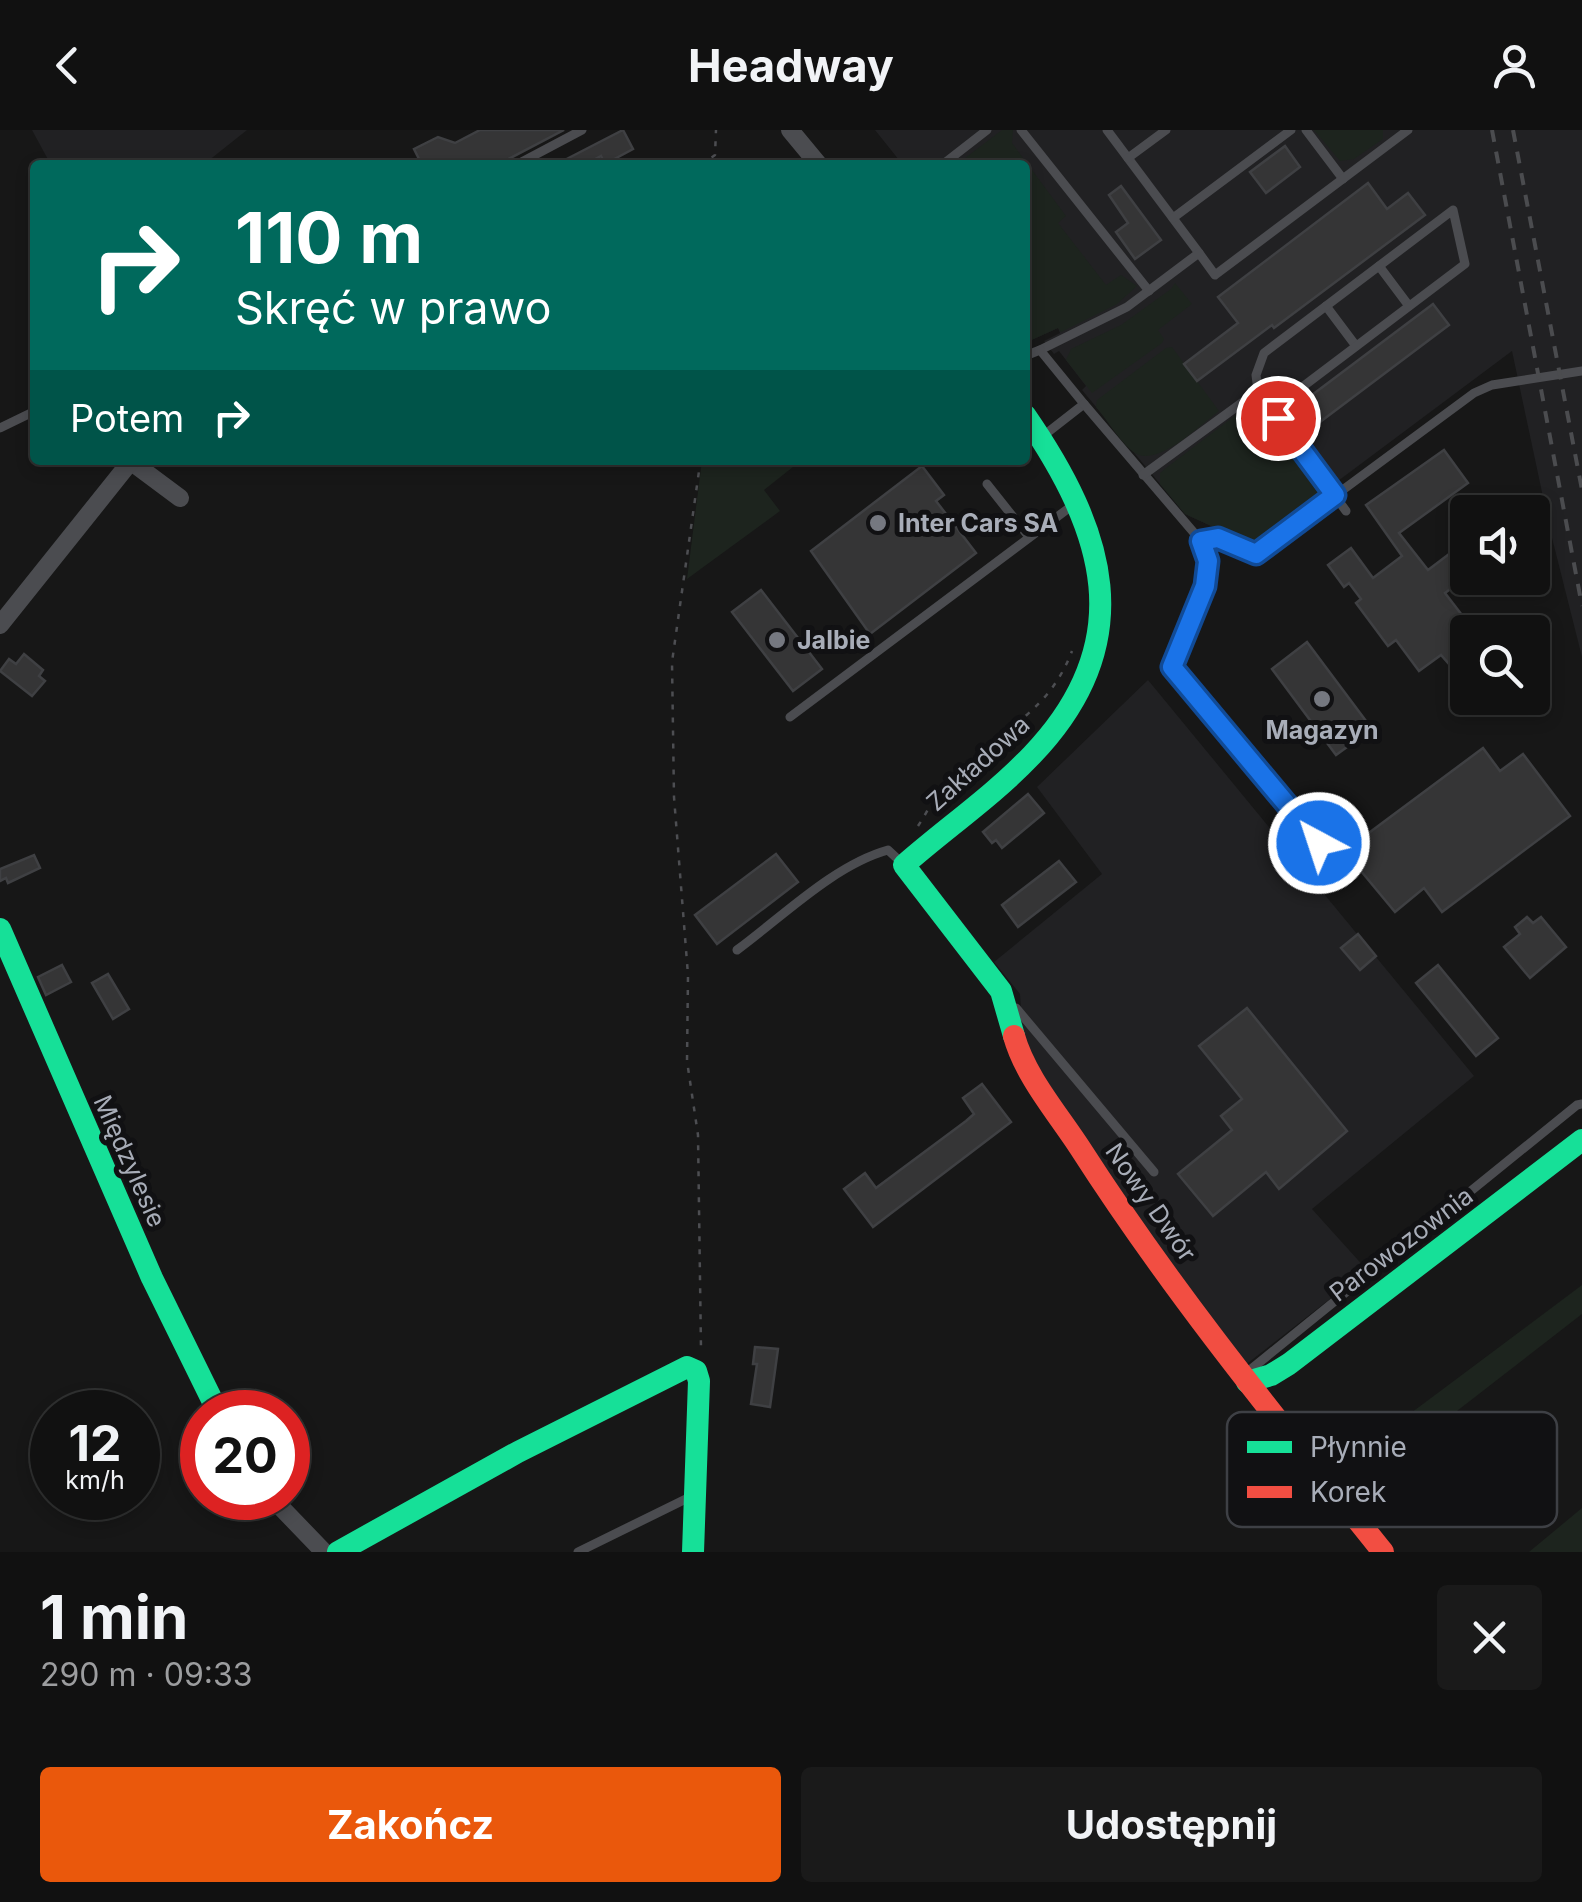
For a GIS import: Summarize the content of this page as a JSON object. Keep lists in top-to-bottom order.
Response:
{
  "streets": {
    "street": [
      "Zakładowa",
      "Międzylesie",
      "Nowy Dwór",
      "Parowozownia"
    ]
  },
  "crossings": [
    ["Zakładowa", "Nowy Dwór"],
    ["Nowy Dwór", "Parowozownia"]
  ],
  "places": ["Inter Cars SA", "Jalbie", "Magazyn"],
  "legend": ["Płynnie", "Korek"],
  "page": {
    "header": "Headway",
    "turn": ["110 m", "Skręć w prawo"],
    "then": "Potem",
    "speed": "12 km/h",
    "limit": "20",
    "heading": ["1 min", "290 m · 09:33"],
    "buttons": ["Zakończ", "Udostępnij"]
  }
}
